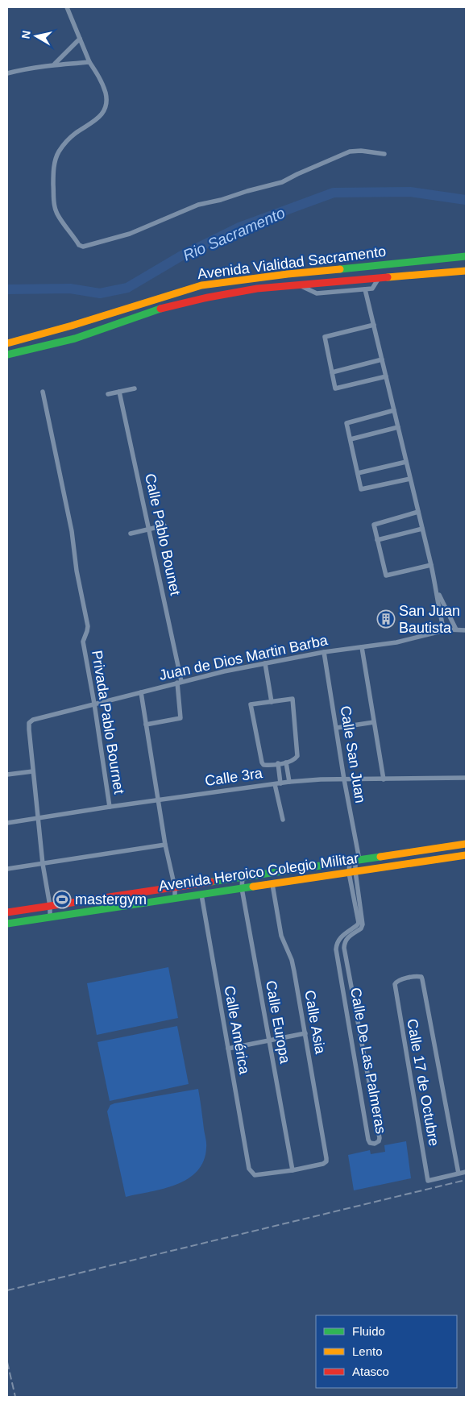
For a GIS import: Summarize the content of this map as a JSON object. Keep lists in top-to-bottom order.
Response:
{
  "streets": {
    "main road": ["Avenida Vialidad Sacramento", "Avenida Heroico Colegio Militar"],
    "street": [
      "Calle Pablo Bounet",
      "Juan de Dios Martin Barba",
      "Privada Pablo Bournet",
      "Calle San Juan",
      "Calle 3ra",
      "Calle Europa",
      "Calle Asia",
      "Calle América",
      "Calle De Las Palmeras",
      "Calle 17 de Octubre"
    ]
  },
  "crossings": [
    ["Calle Pablo Bounet", "Juan de Dios Martin Barba"],
    ["Juan de Dios Martin Barba", "Privada Pablo Bournet"],
    ["Juan de Dios Martin Barba", "Calle San Juan"],
    ["Privada Pablo Bournet", "Calle 3ra"],
    ["Calle San Juan", "Calle 3ra"],
    ["Calle San Juan", "Avenida Heroico Colegio Militar"],
    ["Avenida Heroico Colegio Militar", "Calle Europa"],
    ["Avenida Heroico Colegio Militar", "Calle Asia"],
    ["Avenida Heroico Colegio Militar", "Calle América"],
    ["Calle Europa", "Calle Asia"],
    ["Calle Europa", "Calle América"],
    ["Calle Asia", "Calle América"]
  ],
  "water": ["Rio Sacramento"],
  "places": {
    "building": ["San Juan Bautista"],
    "sports": ["mastergym"]
  },
  "legend": ["Fluido", "Lento", "Atasco"],
  "north": "left"
}
